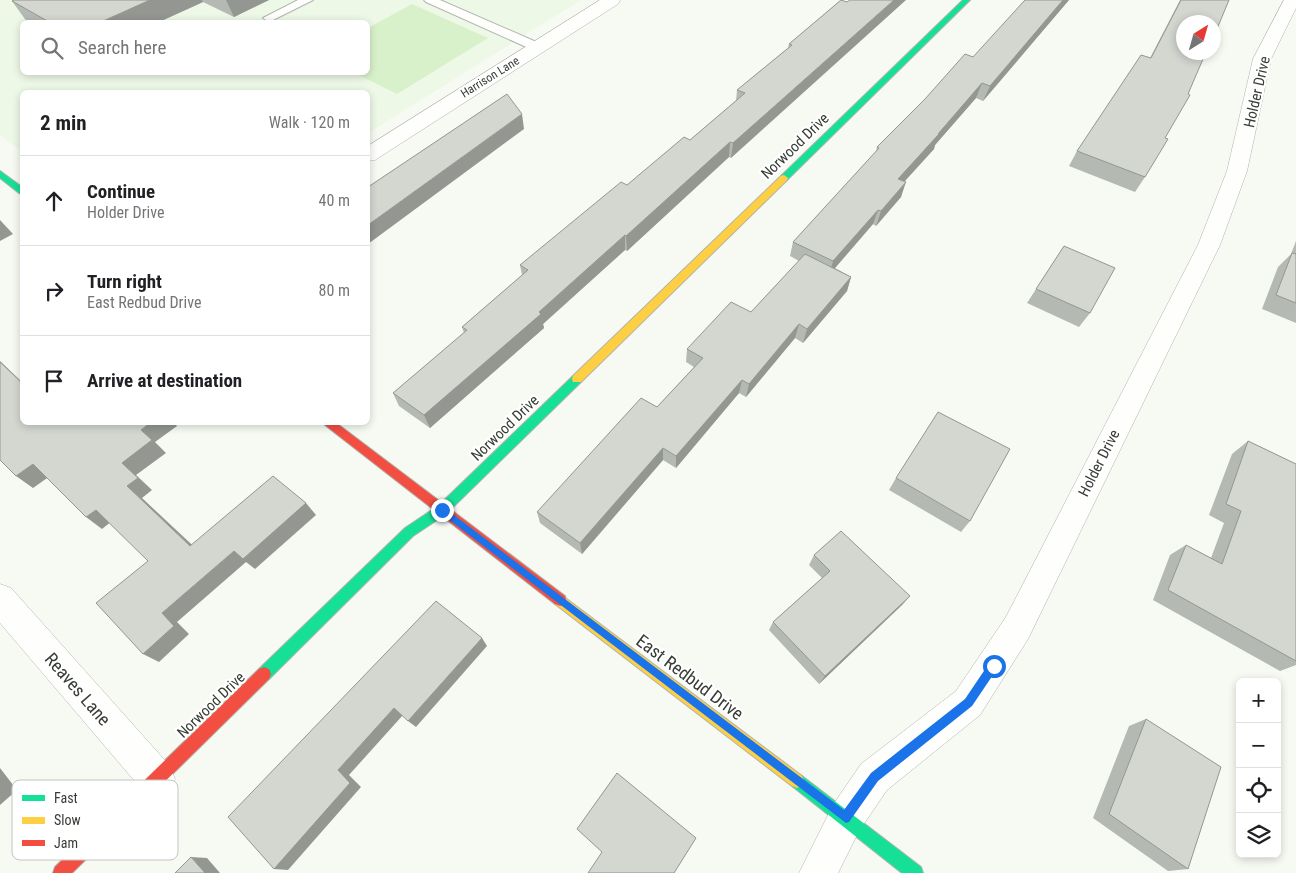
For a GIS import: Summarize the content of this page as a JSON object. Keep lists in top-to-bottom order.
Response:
{
  "streets": {
    "street": [
      "Harrison Lane",
      "Holder Drive",
      "Norwood Drive",
      "East Redbud Drive",
      "Reaves Lane"
    ]
  },
  "crossings": [
    ["Holder Drive", "East Redbud Drive"],
    ["Norwood Drive", "East Redbud Drive"],
    ["Norwood Drive", "Reaves Lane"]
  ],
  "legend": ["Fast", "Slow", "Jam"],
  "north": "top right",
  "page": {
    "search": "Search here",
    "heading": ["2 min", "Walk · 120 m"],
    "list": [
      ["Continue", "Holder Drive", "40 m"],
      ["Turn right", "East Redbud Drive", "80 m"],
      "Arrive at destination"
    ],
    "map_buttons": ["+", "−"]
  }
}
